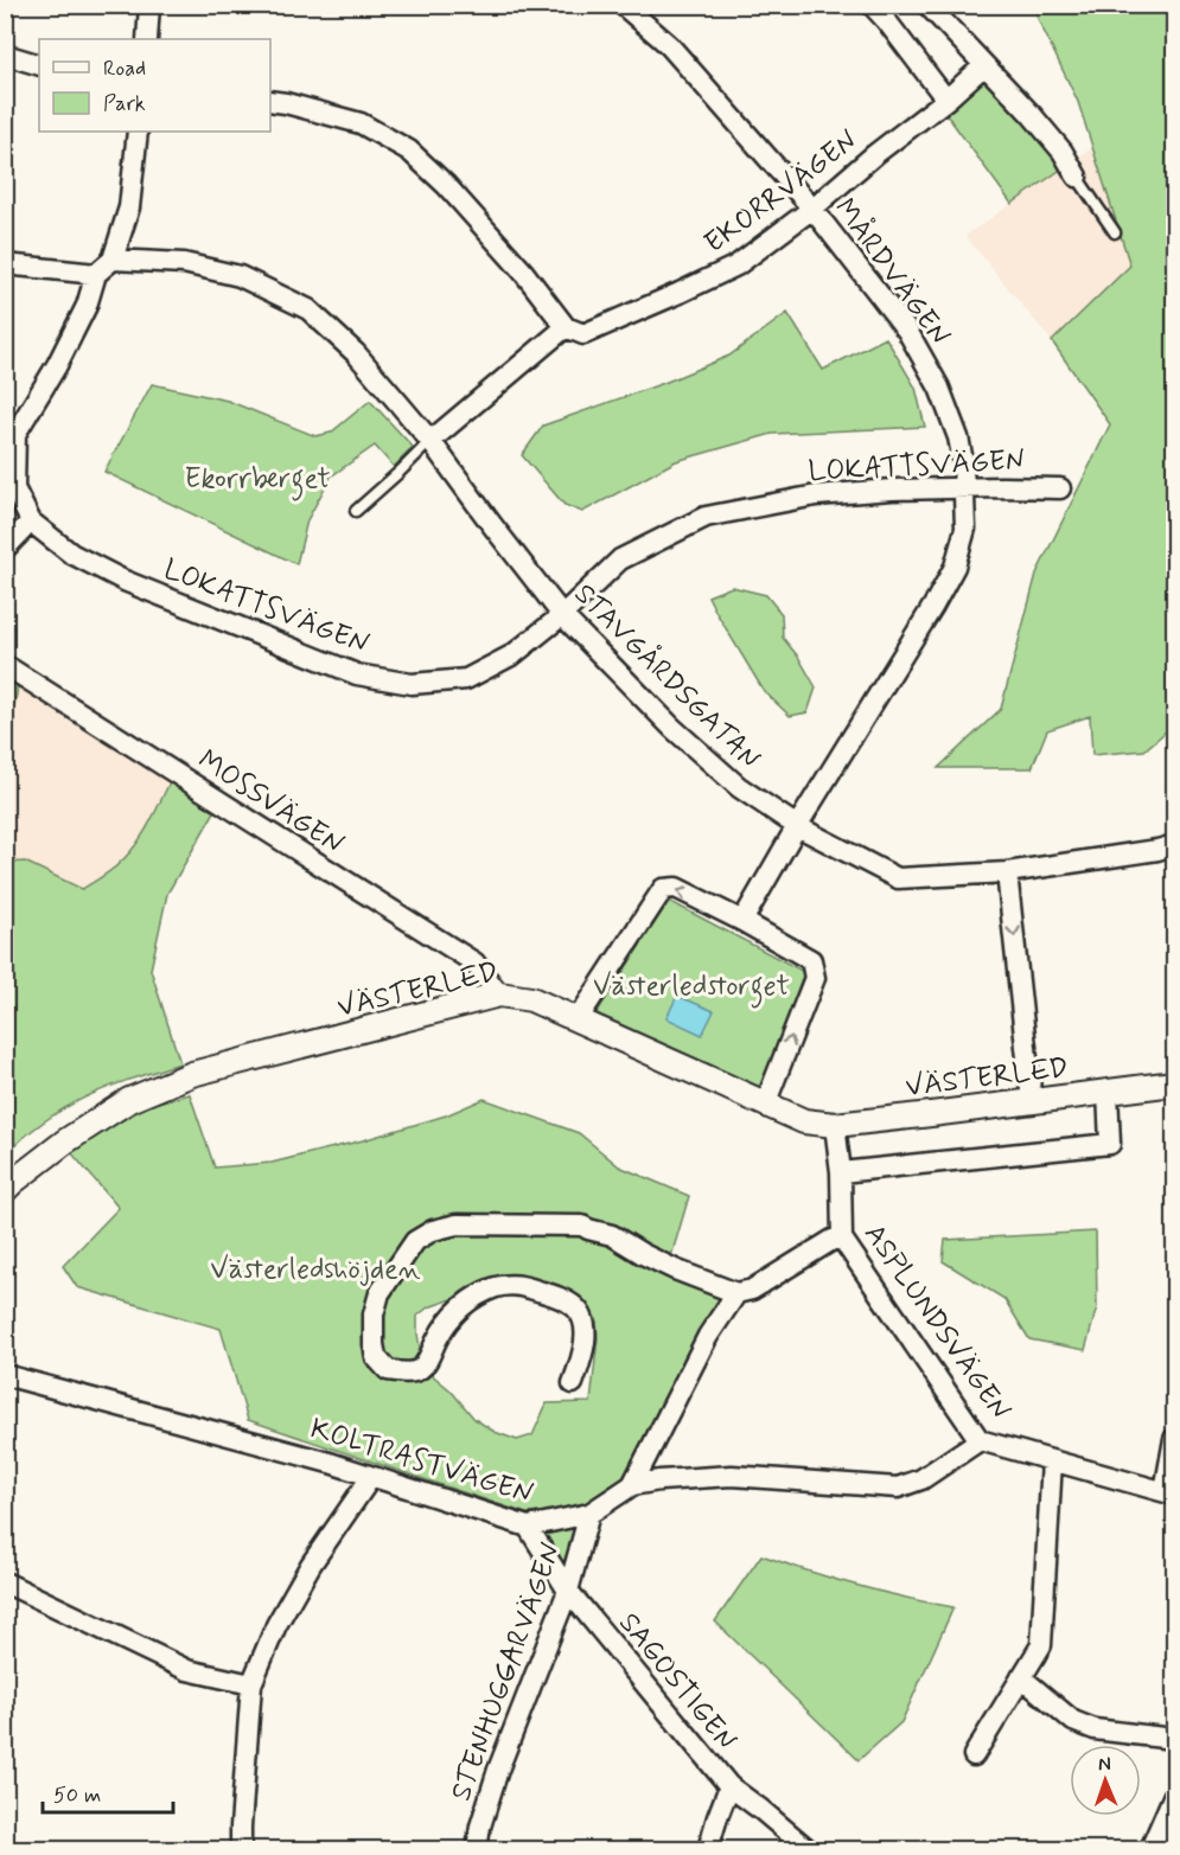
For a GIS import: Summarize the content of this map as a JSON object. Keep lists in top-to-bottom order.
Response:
{
  "streets": {
    "street": [
      "EKORRVÄGEN",
      "MÅRDVÄGEN",
      "LOKATTSVÄGEN",
      "STAVGÅRDSGATAN",
      "MOSSVÄGEN",
      "VÄSTERLED",
      "ASPLUNDSVÄGEN",
      "KOLTRASTVÄGEN",
      "STENHUGGARVÄGEN",
      "SAGOSTIGEN"
    ]
  },
  "crossings": [
    ["EKORRVÄGEN", "MÅRDVÄGEN"],
    ["MÅRDVÄGEN", "LOKATTSVÄGEN"],
    ["MÅRDVÄGEN", "STAVGÅRDSGATAN"],
    ["LOKATTSVÄGEN", "STAVGÅRDSGATAN"],
    ["MOSSVÄGEN", "VÄSTERLED"],
    ["VÄSTERLED", "ASPLUNDSVÄGEN"],
    ["ASPLUNDSVÄGEN", "KOLTRASTVÄGEN"],
    ["KOLTRASTVÄGEN", "STENHUGGARVÄGEN"],
    ["KOLTRASTVÄGEN", "SAGOSTIGEN"],
    ["STENHUGGARVÄGEN", "SAGOSTIGEN"]
  ],
  "parks": ["Ekorrberget", "Västerledstorget", "Västerledshöjden"],
  "legend": ["Road", "Park"],
  "scale_bar": "50 m",
  "north": "top"
}
